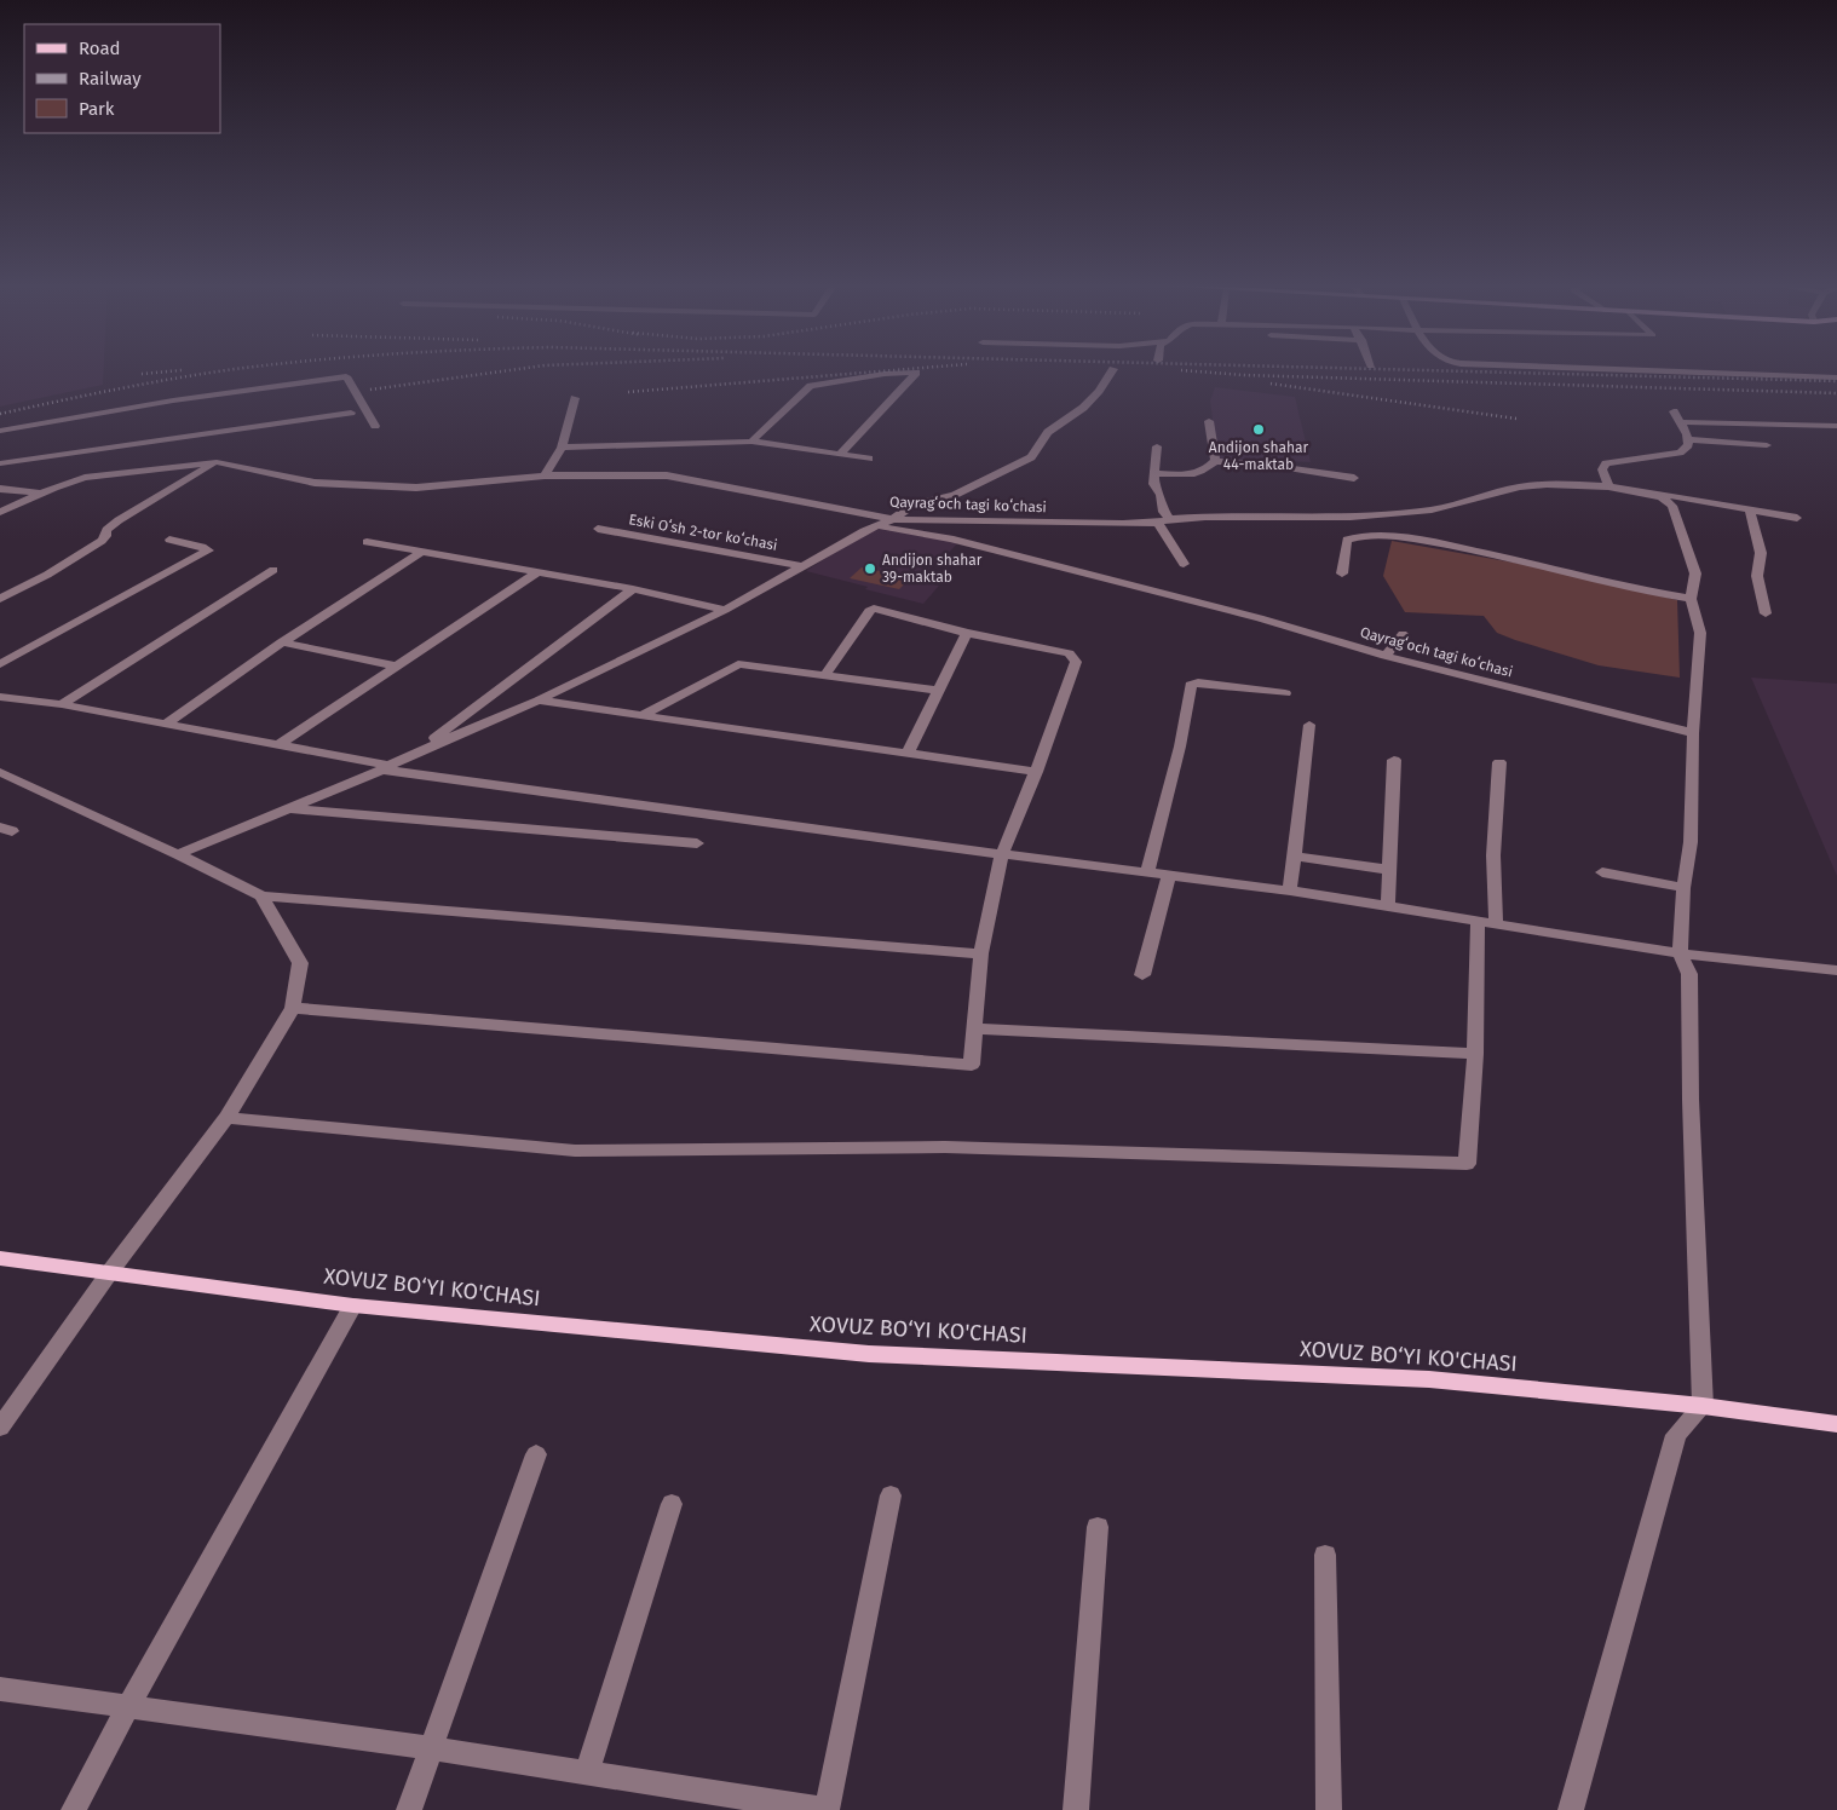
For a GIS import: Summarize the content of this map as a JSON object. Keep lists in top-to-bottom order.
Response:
{
  "streets": {
    "main road": ["XOVUZ BO‘YI KO'CHASI"],
    "street": ["Qayragʻoch tagi koʻchasi", "Eski Oʻsh 2-tor koʻchasi"]
  },
  "places": ["Andijon shahar 44-maktab", "Andijon shahar 39-maktab"],
  "legend": ["Road", "Railway", "Park"]
}
